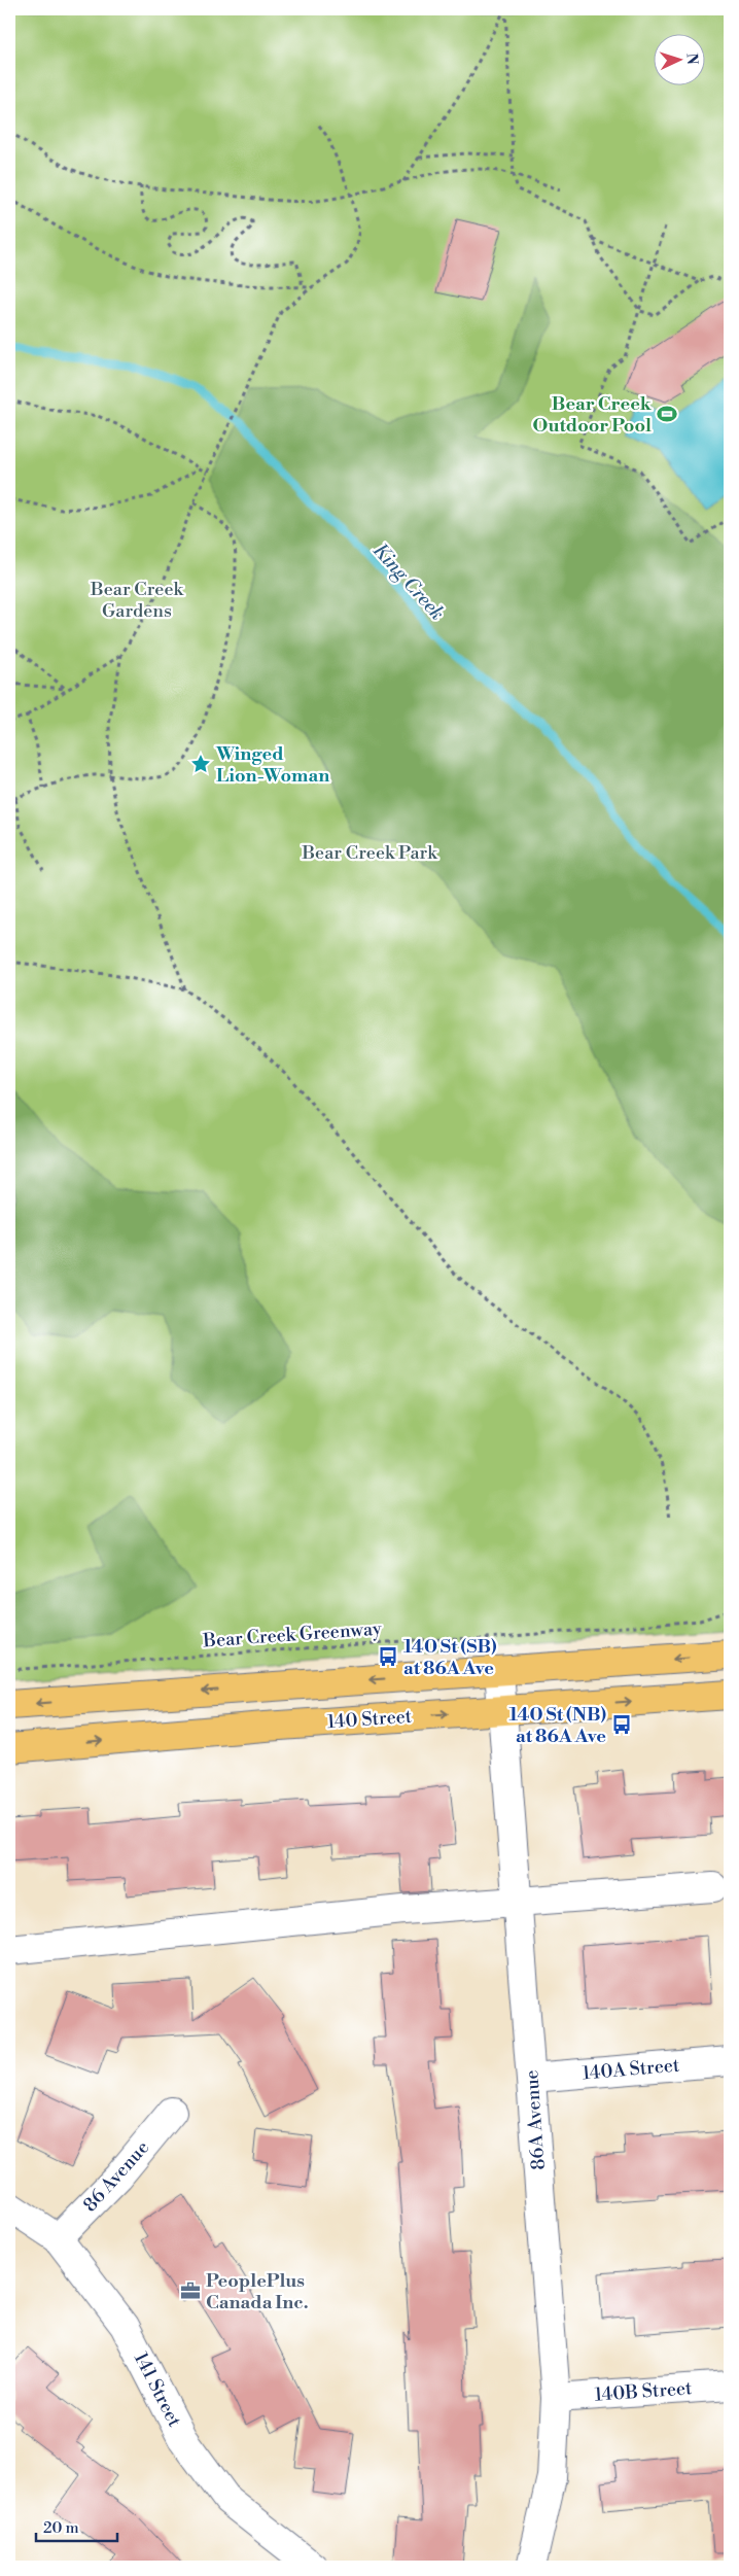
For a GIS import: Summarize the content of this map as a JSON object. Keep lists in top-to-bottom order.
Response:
{
  "streets": {
    "main road": ["140 Street"],
    "street": [
      "140A Street",
      "86A Avenue",
      "86 Avenue",
      "141 Street",
      "140B Street"
    ],
    "path": ["Bear Creek Greenway"]
  },
  "crossings": [
    ["140 Street", "86A Avenue"],
    ["140A Street", "86A Avenue"],
    ["86A Avenue", "140B Street"],
    ["86 Avenue", "141 Street"]
  ],
  "water": ["King Creek"],
  "parks": ["Bear Creek Gardens", "Bear Creek Park"],
  "places": {
    "sports": ["Bear Creek Outdoor Pool"],
    "place": ["Winged Lion-Woman"],
    "bus stop": ["140 St (SB) at 86A Ave", "140 St (NB) at 86A Ave"],
    "office": ["PeoplePlus Canada Inc."]
  },
  "scale_bar": "20 m",
  "north": "right"
}
